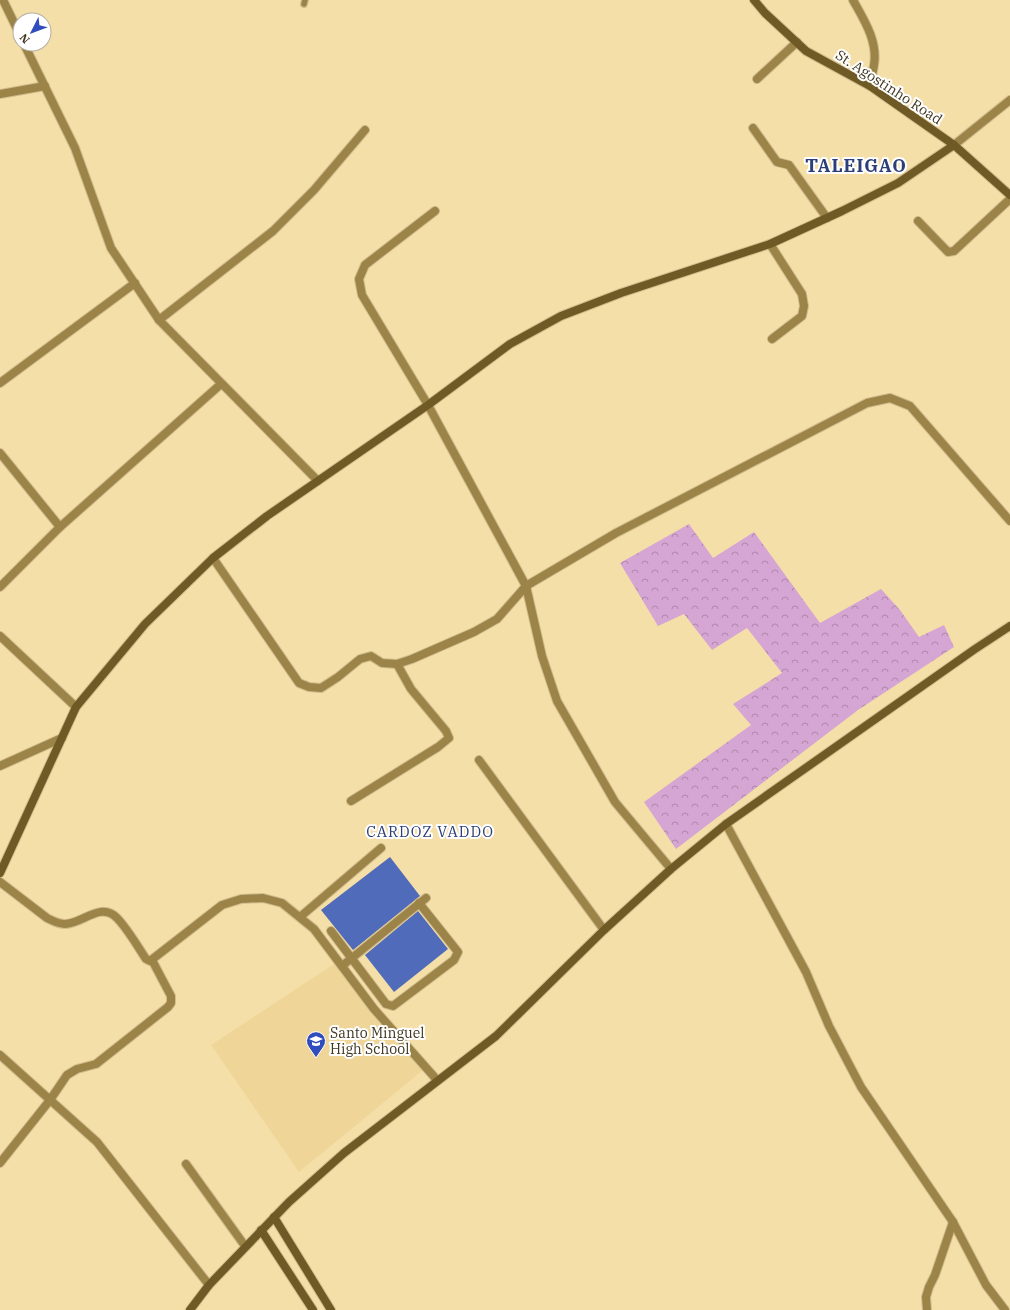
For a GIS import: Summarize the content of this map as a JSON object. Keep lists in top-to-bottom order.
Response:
{
  "streets": {
    "main road": ["St. Agostinho Road"]
  },
  "districts": ["TALEIGAO", "CARDOZ VADDO"],
  "places": {
    "school or university": ["Santo Minguel High School"]
  },
  "north": "bottom left"
}
